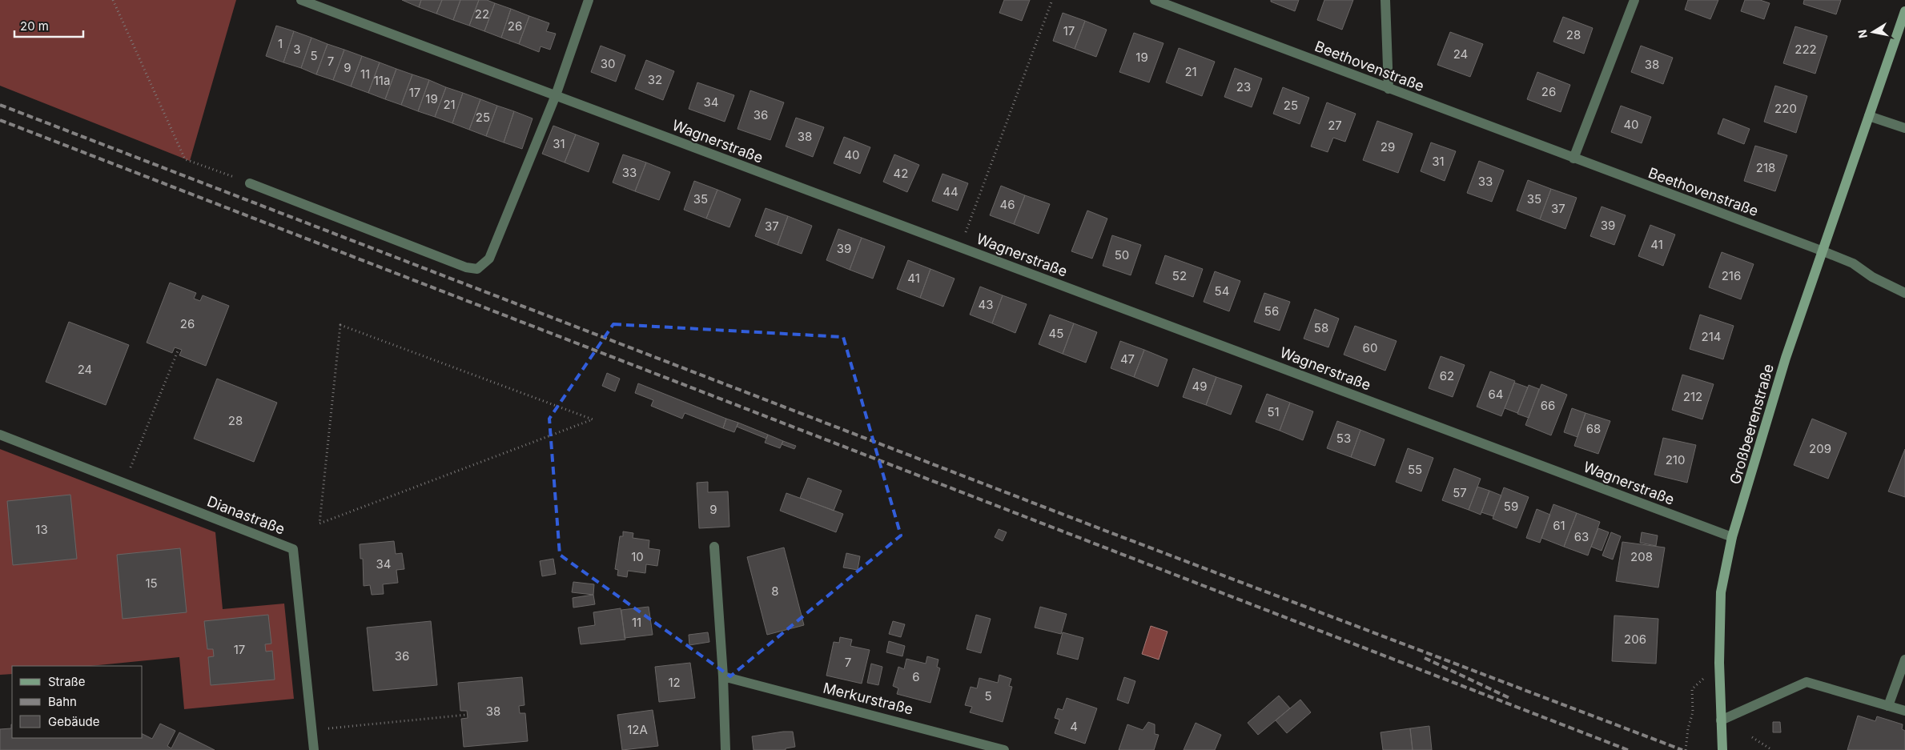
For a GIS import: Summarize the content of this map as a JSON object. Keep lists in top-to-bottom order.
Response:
{
  "streets": {
    "street": [
      "Beethovenstraße",
      "Wagnerstraße",
      "Großbeerenstraße",
      "Dianastraße",
      "Merkurstraße"
    ]
  },
  "crossings": [
    ["Beethovenstraße", "Großbeerenstraße"],
    ["Wagnerstraße", "Großbeerenstraße"]
  ],
  "house_numbers": [
    "22",
    "26",
    "17",
    "28",
    "1",
    "3",
    "222",
    "24",
    "5",
    "19",
    "7",
    "30",
    "38",
    "9",
    "21",
    "11",
    "32",
    "11a",
    "23",
    "26",
    "17",
    "19",
    "34",
    "21",
    "25",
    "220",
    "36",
    "25",
    "40",
    "27",
    "38",
    "31",
    "29",
    "40",
    "31",
    "218",
    "33",
    "42",
    "33",
    "44",
    "35",
    "35",
    "46",
    "37",
    "39",
    "37",
    "41",
    "39",
    "50",
    "52",
    "216",
    "41",
    "54",
    "43",
    "56",
    "26",
    "58",
    "45",
    "214",
    "60",
    "47",
    "24",
    "62",
    "49",
    "64",
    "212",
    "66",
    "51",
    "28",
    "68",
    "53",
    "209",
    "210",
    "55",
    "57",
    "59",
    "9",
    "61",
    "13",
    "63",
    "10",
    "208",
    "34",
    "15",
    "8",
    "11",
    "206",
    "17",
    "36",
    "7",
    "6",
    "12",
    "5",
    "38",
    "4",
    "12A"
  ],
  "legend": ["Straße", "Bahn", "Gebäude"],
  "scale_bar": "20 m",
  "north": "left"
}
